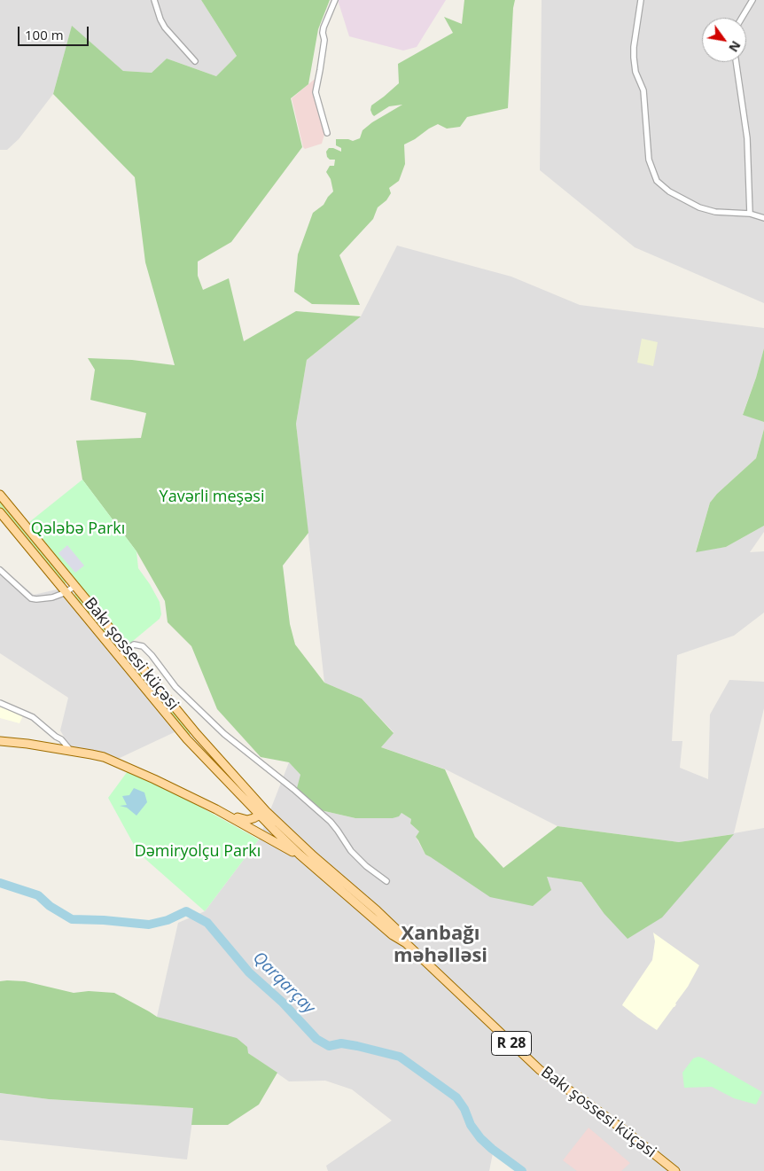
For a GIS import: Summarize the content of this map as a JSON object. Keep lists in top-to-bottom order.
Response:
{
  "streets": {
    "main road": ["Bakı şossesi küçəsi", "R 28"]
  },
  "districts": ["Xanbağı məhəlləsi"],
  "water": ["Qarqarçay"],
  "parks": ["Yavərli meşəsi", "Qələbə Parkı", "Dəmiryolçu Parkı"],
  "scale_bar": "100 m",
  "north": "bottom right"
}
